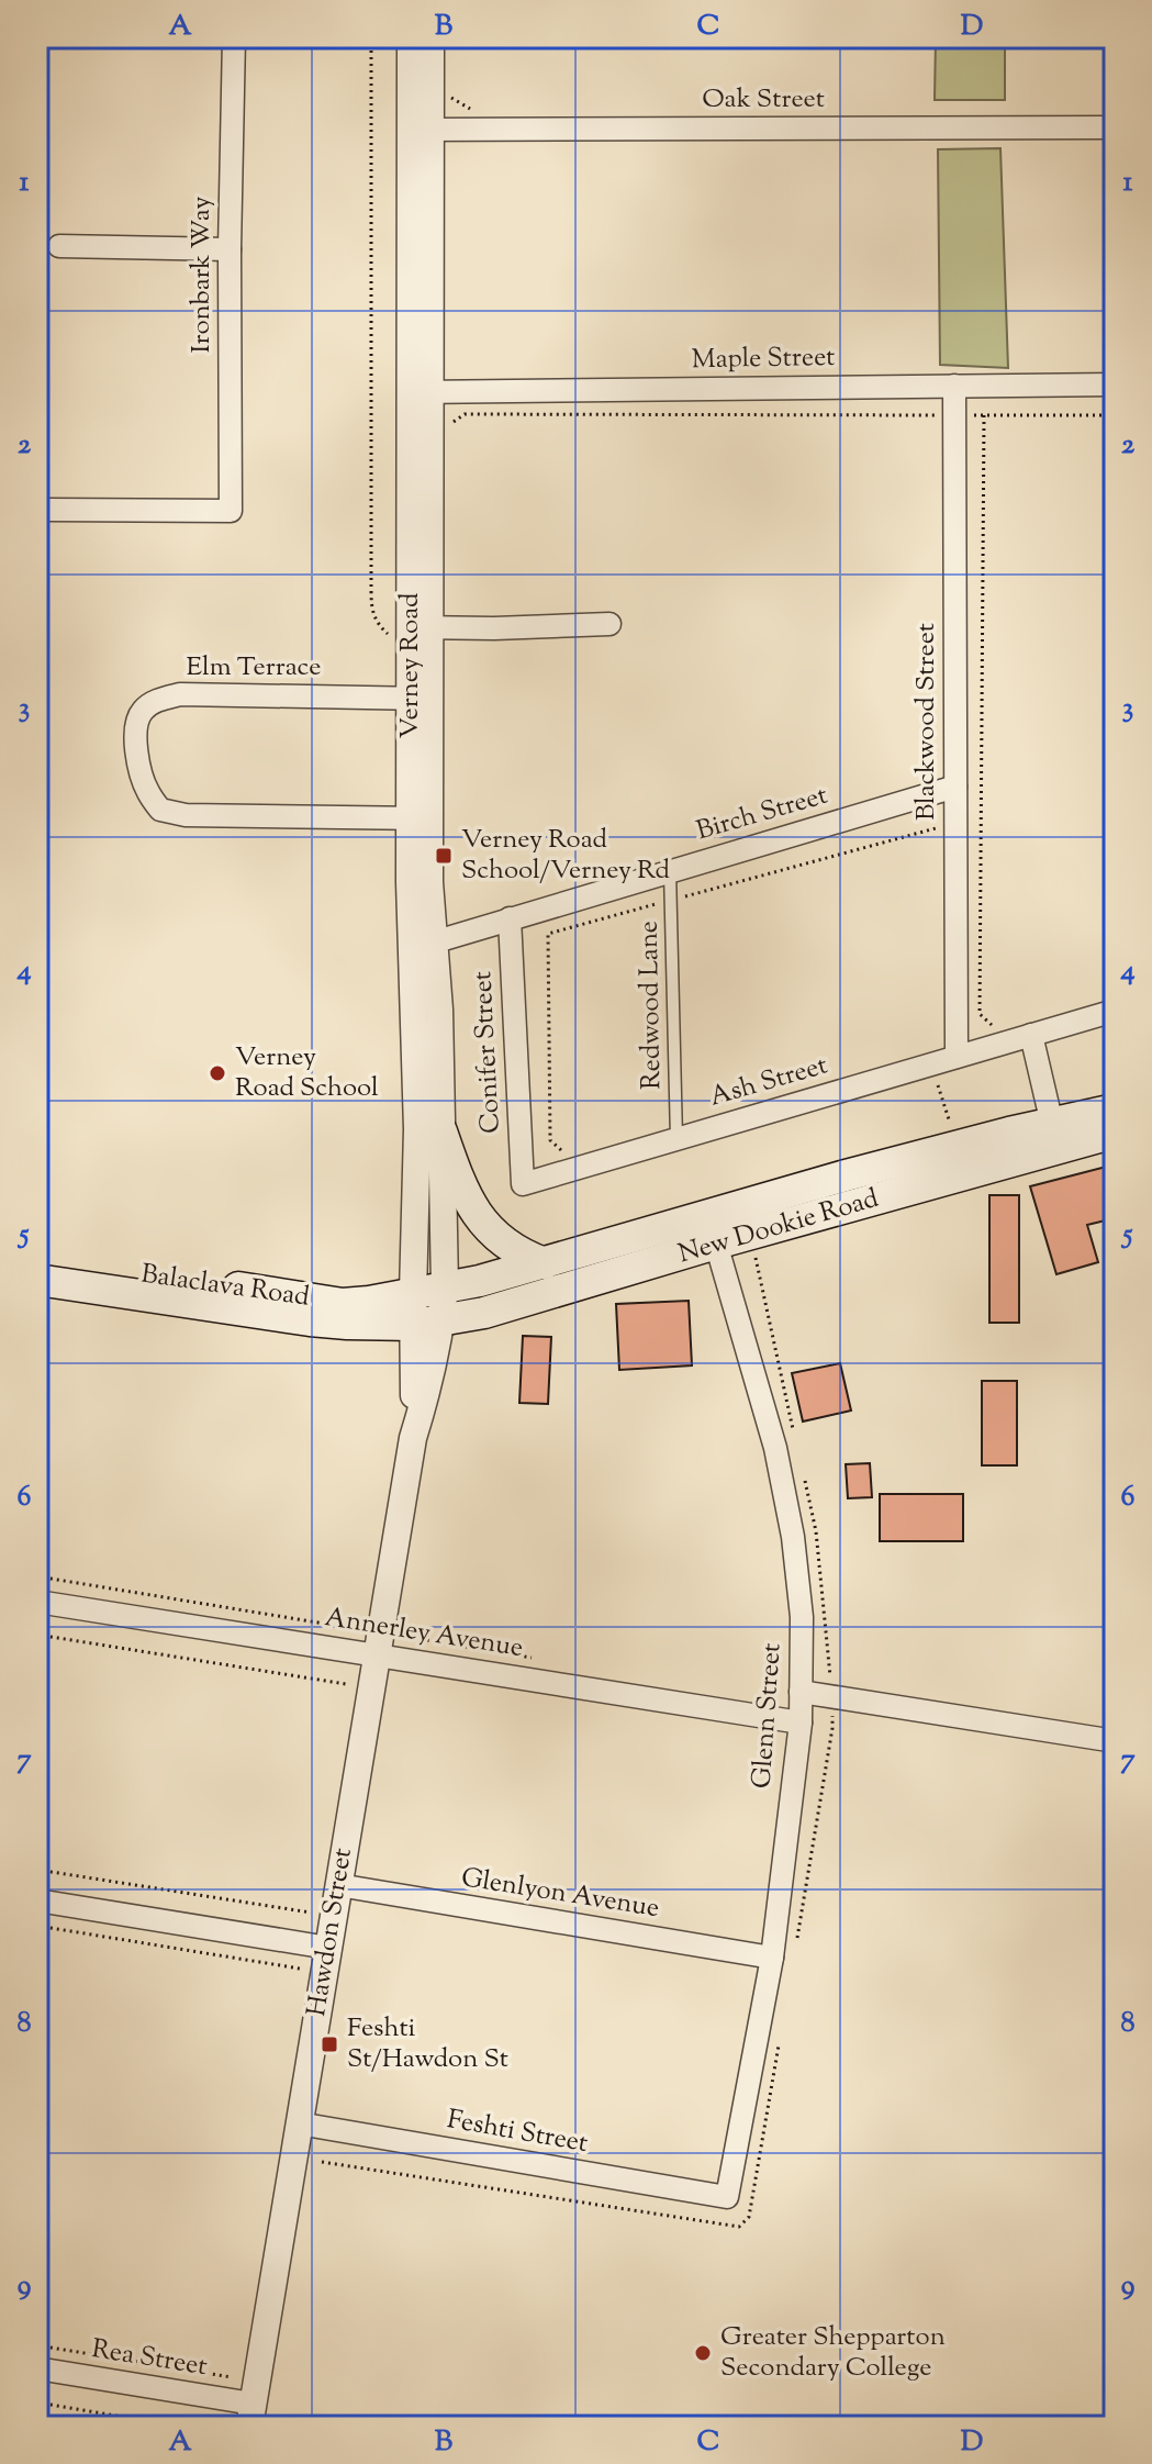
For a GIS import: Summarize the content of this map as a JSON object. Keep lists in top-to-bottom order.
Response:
{
  "streets": {
    "main road": ["New Dookie Road", "Balaclava Road"],
    "street": [
      "Oak Street",
      "Ironbark Way",
      "Maple Street",
      "Verney Road",
      "Elm Terrace",
      "Blackwood Street",
      "Birch Street",
      "Conifer Street",
      "Ash Street",
      "Annerley Avenue",
      "Glenn Street",
      "Glenlyon Avenue",
      "Hawdon Street",
      "Feshti Street",
      "Rea Street"
    ],
    "lane": ["Redwood Lane"]
  },
  "crossings": [
    ["Oak Street", "Verney Road"],
    ["Maple Street", "Verney Road"],
    ["Maple Street", "Blackwood Street"],
    ["Verney Road", "Elm Terrace"],
    ["Verney Road", "Birch Street"],
    ["Verney Road", "New Dookie Road"],
    ["Verney Road", "Balaclava Road"],
    ["Verney Road", "Hawdon Street"],
    ["Blackwood Street", "Birch Street"],
    ["Blackwood Street", "Ash Street"],
    ["Birch Street", "Redwood Lane"],
    ["Birch Street", "Conifer Street"],
    ["Redwood Lane", "Ash Street"],
    ["Conifer Street", "Ash Street"],
    ["New Dookie Road", "Balaclava Road"],
    ["New Dookie Road", "Glenn Street"],
    ["New Dookie Road", "Hawdon Street"],
    ["Balaclava Road", "Hawdon Street"],
    ["Annerley Avenue", "Glenn Street"],
    ["Annerley Avenue", "Hawdon Street"],
    ["Glenn Street", "Glenlyon Avenue"],
    ["Glenn Street", "Feshti Street"],
    ["Glenlyon Avenue", "Hawdon Street"],
    ["Hawdon Street", "Feshti Street"],
    ["Hawdon Street", "Rea Street"]
  ],
  "places": {
    "transit": ["Verney Road School/Verney Rd", "Feshti St/Hawdon St"],
    "other": ["Verney Road School", "Greater Shepparton Secondary College"]
  },
  "grid": {
    "columns": [
      "A",
      "B",
      "C",
      "D"
    ],
    "rows": [
      "1",
      "2",
      "3",
      "4",
      "5",
      "6",
      "7",
      "8",
      "9"
    ]
  }
}
